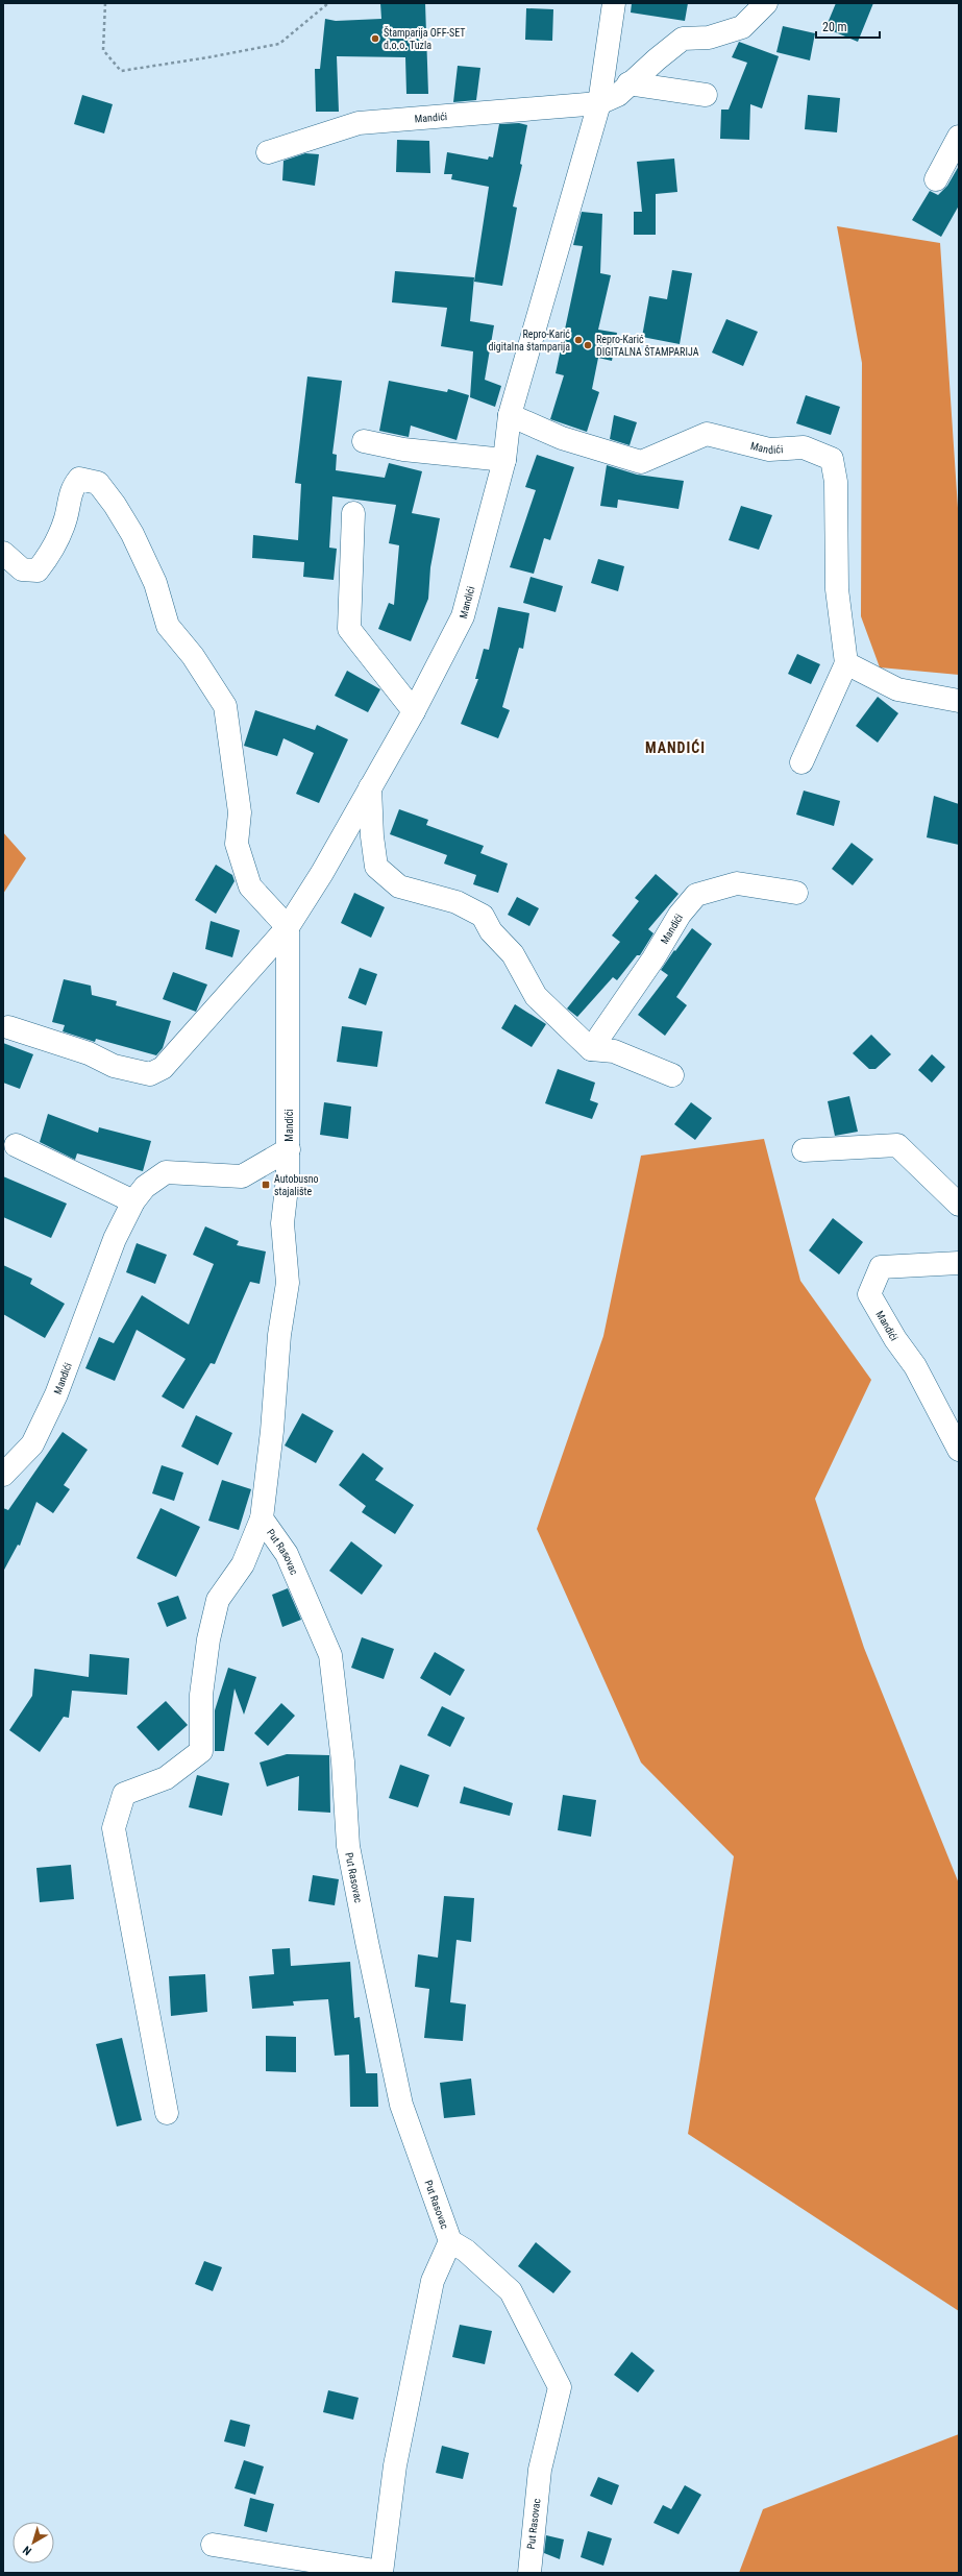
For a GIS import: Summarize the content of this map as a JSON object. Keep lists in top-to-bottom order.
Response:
{
  "streets": {
    "street": ["Mandići", "Put Rasovac"]
  },
  "crossings": [
    ["Mandići", "Put Rasovac"]
  ],
  "districts": ["MANDIĆI"],
  "places": {
    "other": ["Štamparija OFF-SET d.o.o. Tuzla", "Repro-Karić digitalna štamparija", "Repro-Karić DIGITALNA ŠTAMPARIJA"],
    "transit": ["Autobusno stajalište"]
  },
  "scale_bar": "20 m",
  "north": "bottom left"
}
